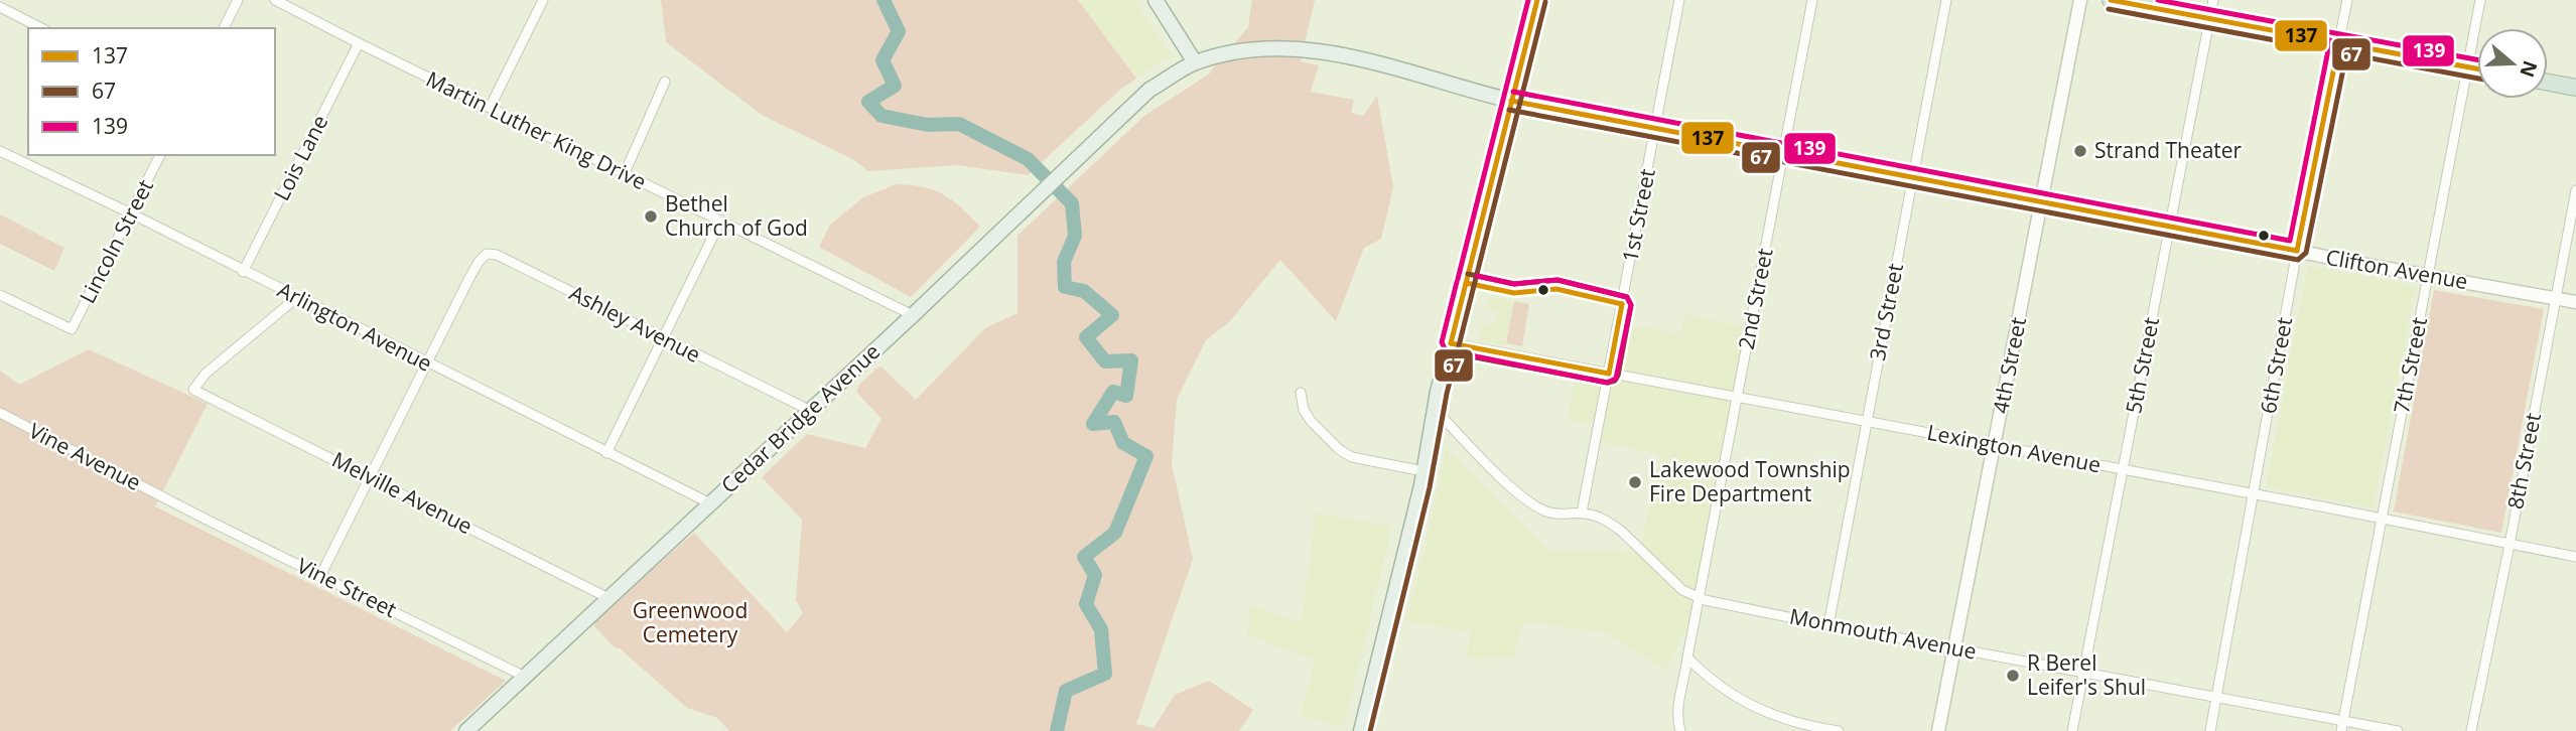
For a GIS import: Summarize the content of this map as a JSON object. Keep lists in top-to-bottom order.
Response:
{
  "streets": {
    "main road": ["Cedar Bridge Avenue"],
    "street": [
      "Martin Luther King Drive",
      "Lois Lane",
      "1st Street",
      "Lincoln Street",
      "Clifton Avenue",
      "2nd Street",
      "3rd Street",
      "Ashley Avenue",
      "Arlington Avenue",
      "4th Street",
      "5th Street",
      "6th Street",
      "7th Street",
      "Lexington Avenue",
      "Vine Avenue",
      "8th Street",
      "Melville Avenue",
      "Vine Street",
      "Monmouth Avenue"
    ]
  },
  "crossings": [
    ["Martin Luther King Drive", "Lois Lane"],
    ["Martin Luther King Drive", "Cedar Bridge Avenue"],
    ["Lois Lane", "Arlington Avenue"],
    ["1st Street", "Clifton Avenue"],
    ["1st Street", "Lexington Avenue"],
    ["1st Street", "Monmouth Avenue"],
    ["Lincoln Street", "Arlington Avenue"],
    ["Clifton Avenue", "2nd Street"],
    ["Clifton Avenue", "3rd Street"],
    ["Clifton Avenue", "4th Street"],
    ["Clifton Avenue", "5th Street"],
    ["Clifton Avenue", "6th Street"],
    ["Clifton Avenue", "7th Street"],
    ["Clifton Avenue", "Cedar Bridge Avenue"],
    ["Clifton Avenue", "8th Street"],
    ["2nd Street", "Lexington Avenue"],
    ["2nd Street", "Monmouth Avenue"],
    ["3rd Street", "Lexington Avenue"],
    ["3rd Street", "Monmouth Avenue"],
    ["Ashley Avenue", "Arlington Avenue"],
    ["Ashley Avenue", "Cedar Bridge Avenue"],
    ["Arlington Avenue", "Cedar Bridge Avenue"],
    ["Arlington Avenue", "Melville Avenue"],
    ["4th Street", "Lexington Avenue"],
    ["4th Street", "Monmouth Avenue"],
    ["5th Street", "Lexington Avenue"],
    ["5th Street", "Monmouth Avenue"],
    ["6th Street", "Lexington Avenue"],
    ["6th Street", "Monmouth Avenue"],
    ["7th Street", "Lexington Avenue"],
    ["7th Street", "Monmouth Avenue"],
    ["Cedar Bridge Avenue", "Melville Avenue"],
    ["Cedar Bridge Avenue", "Vine Street"],
    ["Lexington Avenue", "8th Street"],
    ["Vine Avenue", "Vine Street"]
  ],
  "parks": ["Greenwood Cemetery"],
  "places": [
    "Strand Theater",
    "Bethel Church of God",
    "Lakewood Township Fire Department",
    "R Berel Leifer's Shul"
  ],
  "lines": ["transit line 137", "transit line 139", "transit line 67"],
  "legend": ["137", "67", "139"],
  "north": "right"
}
